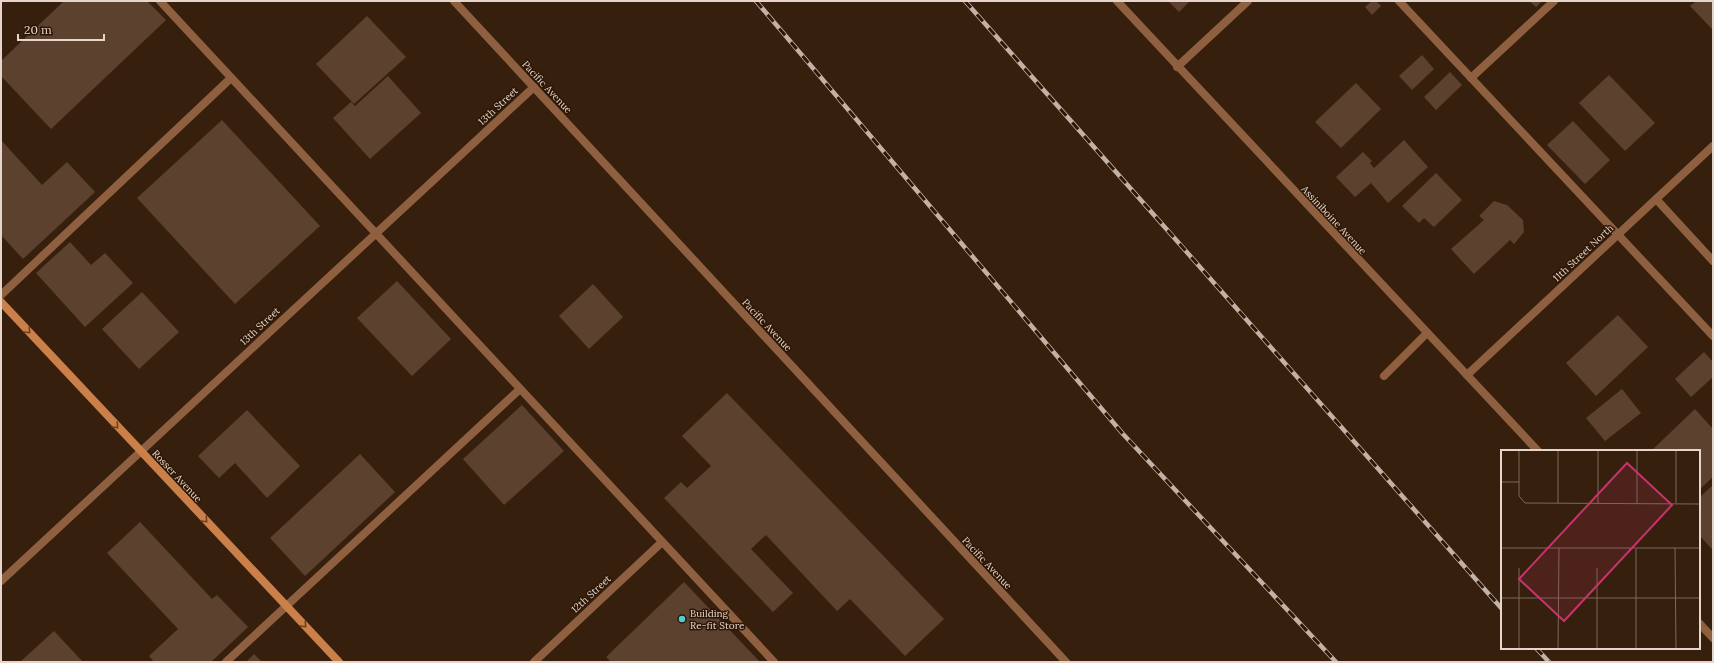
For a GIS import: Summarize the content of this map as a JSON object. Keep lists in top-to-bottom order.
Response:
{
  "streets": {
    "street": [
      "Pacific Avenue",
      "13th Street",
      "Assiniboine Avenue",
      "11th Street North",
      "Rosser Avenue",
      "12th Street"
    ]
  },
  "crossings": [
    ["Pacific Avenue", "13th Street"],
    ["13th Street", "Rosser Avenue"],
    ["Assiniboine Avenue", "11th Street North"]
  ],
  "one_way": ["Rosser Avenue"],
  "places": ["Building Re-fit Store"],
  "scale_bar": "20 m"
}
